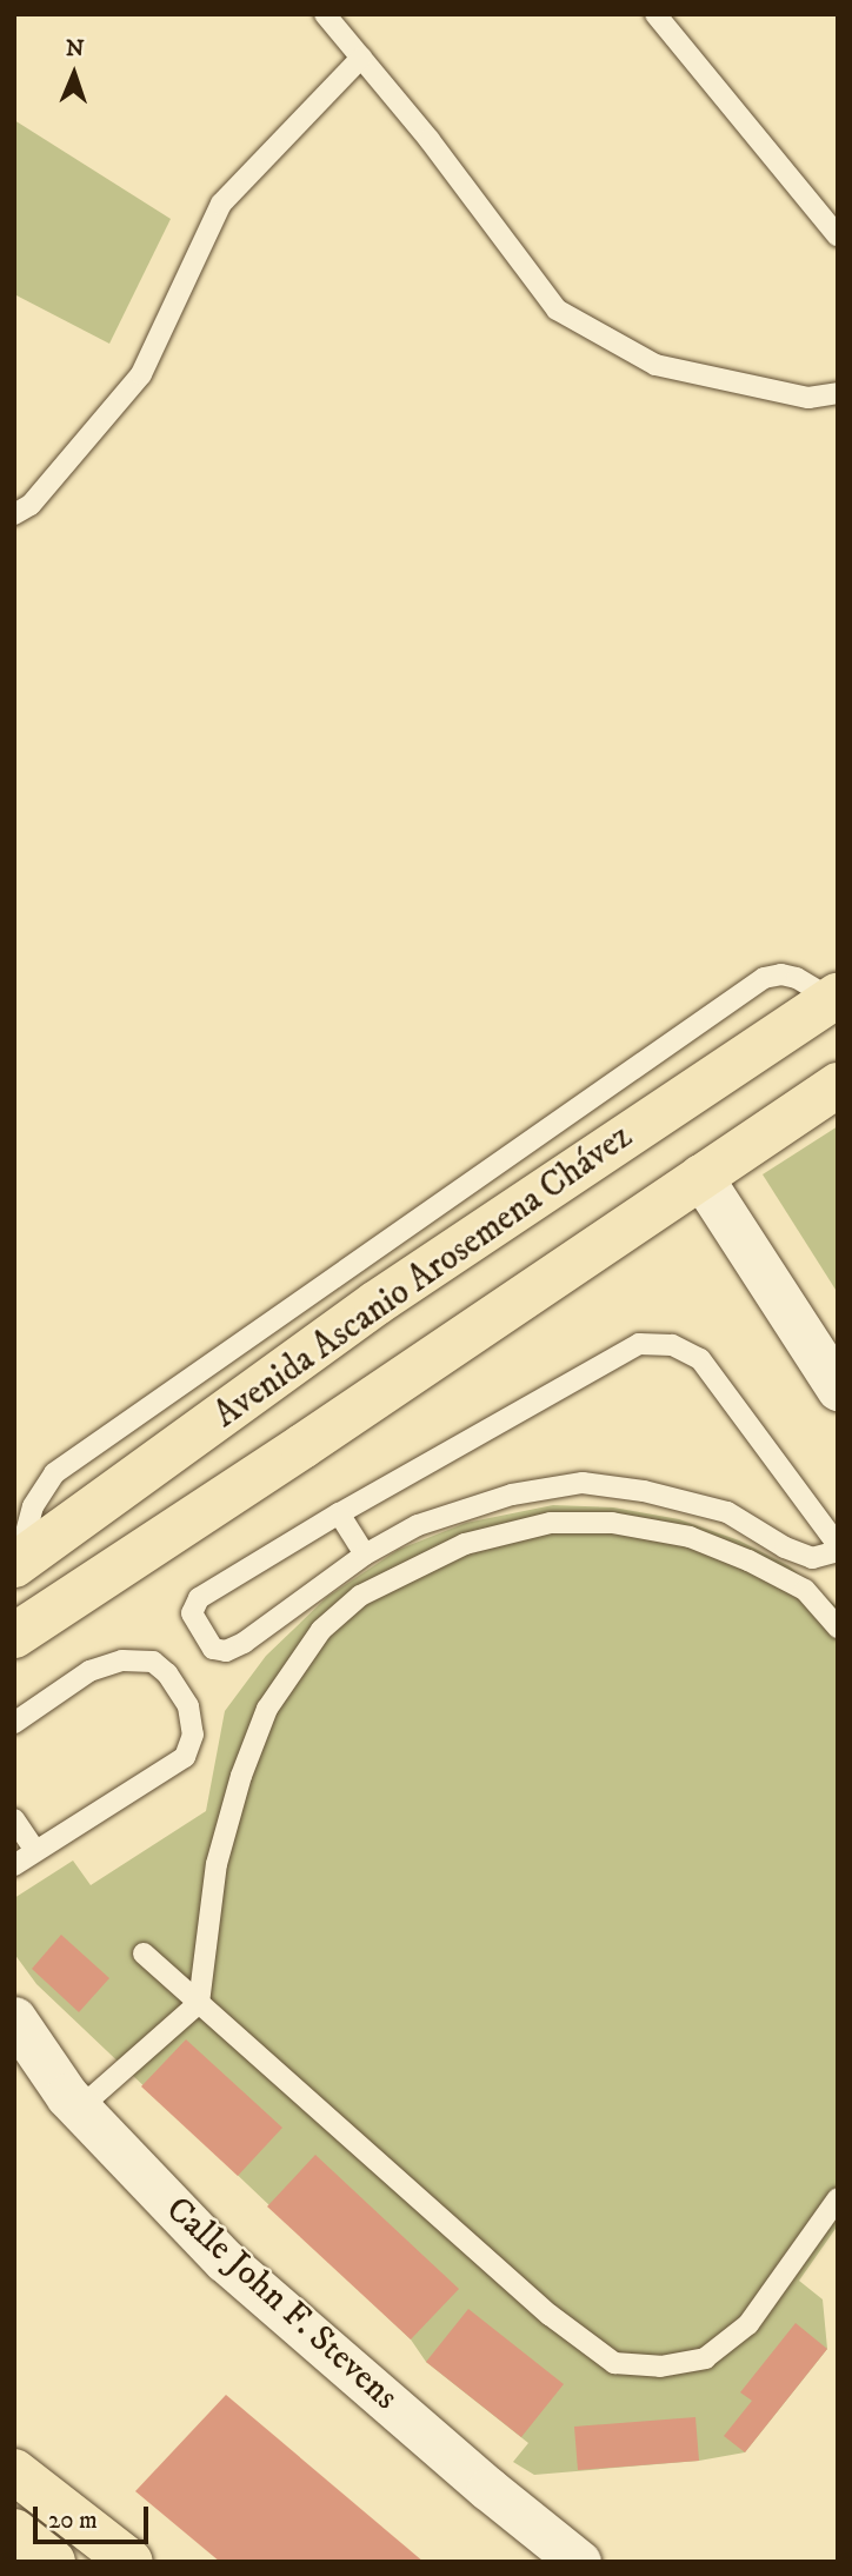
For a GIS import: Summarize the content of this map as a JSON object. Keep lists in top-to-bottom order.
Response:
{
  "streets": {
    "main road": ["Avenida Ascanio Arosemena Chávez"],
    "street": ["Calle John F. Stevens"]
  },
  "scale_bar": "20 m",
  "north": "top"
}
